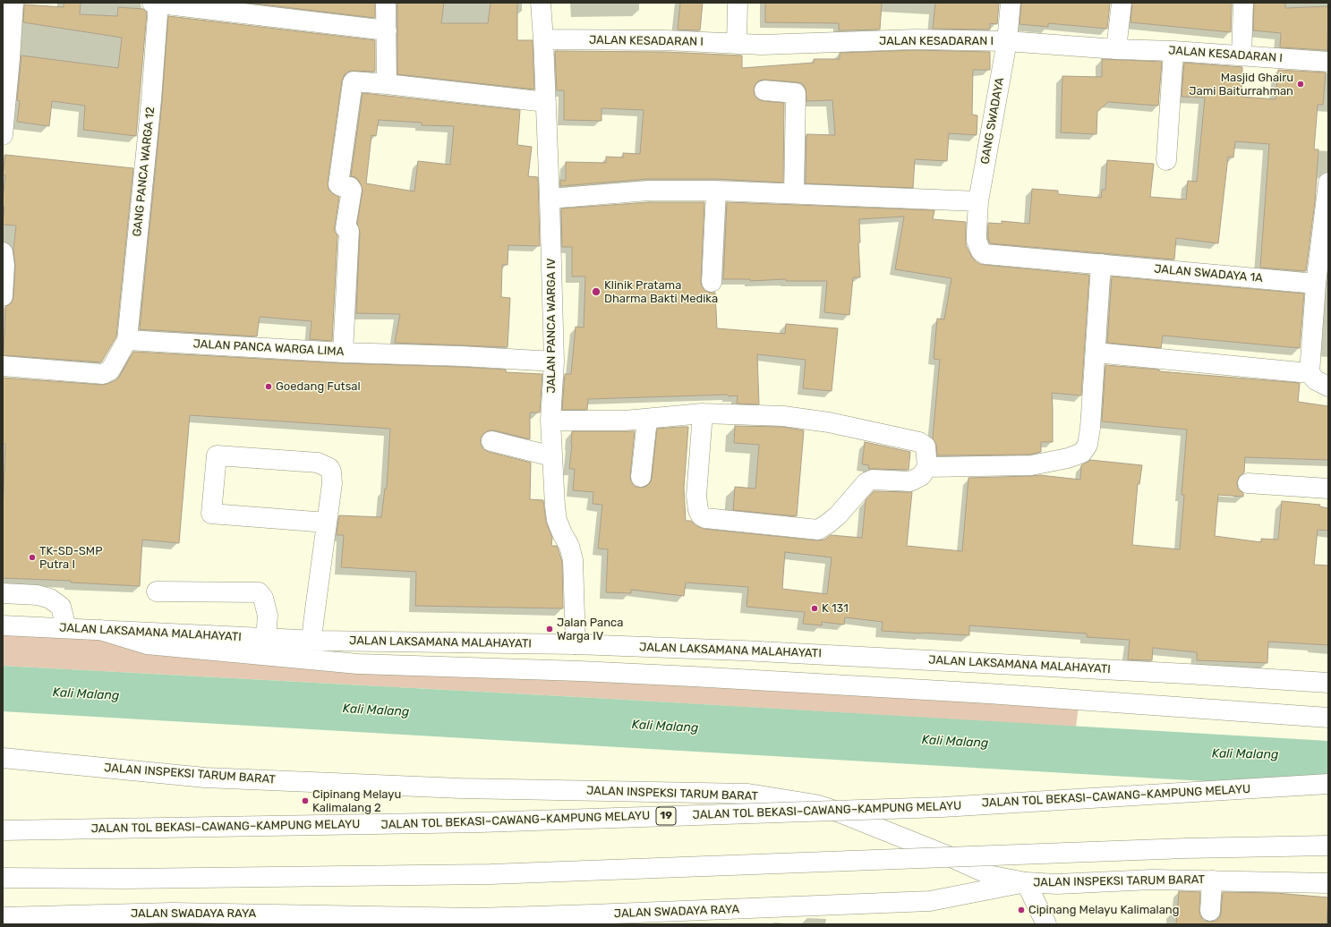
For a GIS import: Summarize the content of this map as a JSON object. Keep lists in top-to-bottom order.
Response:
{
  "streets": {
    "main road": [
      "JALAN KESADARAN I",
      "GANG SWADAYA",
      "GANG PANCA WARGA 12",
      "JALAN SWADAYA 1A",
      "JALAN PANCA WARGA IV",
      "JALAN PANCA WARGA LIMA",
      "JALAN LAKSAMANA MALAHAYATI",
      "JALAN INSPEKSI TARUM BARAT",
      "JALAN TOL BEKASI–CAWANG–KAMPUNG MELAYU",
      "19",
      "JALAN SWADAYA RAYA"
    ]
  },
  "crossings": [
    ["JALAN KESADARAN I", "GANG SWADAYA"],
    ["JALAN KESADARAN I", "JALAN PANCA WARGA IV"],
    ["GANG SWADAYA", "JALAN SWADAYA 1A"],
    ["GANG PANCA WARGA 12", "JALAN PANCA WARGA LIMA"],
    ["JALAN PANCA WARGA IV", "JALAN PANCA WARGA LIMA"],
    ["JALAN PANCA WARGA IV", "JALAN LAKSAMANA MALAHAYATI"],
    ["JALAN INSPEKSI TARUM BARAT", "JALAN SWADAYA RAYA"]
  ],
  "water": ["Kali Malang"],
  "places": [
    "Masjid Ghairu Jami Baiturrahman",
    "Klinik Pratama Dharma Bakti Medika",
    "Goedang Futsal",
    "TK-SD-SMP Putra I",
    "K 131",
    "Jalan Panca Warga IV",
    "Cipinang Melayu Kalimalang 2",
    "Cipinang Melayu Kalimalang"
  ]
}
